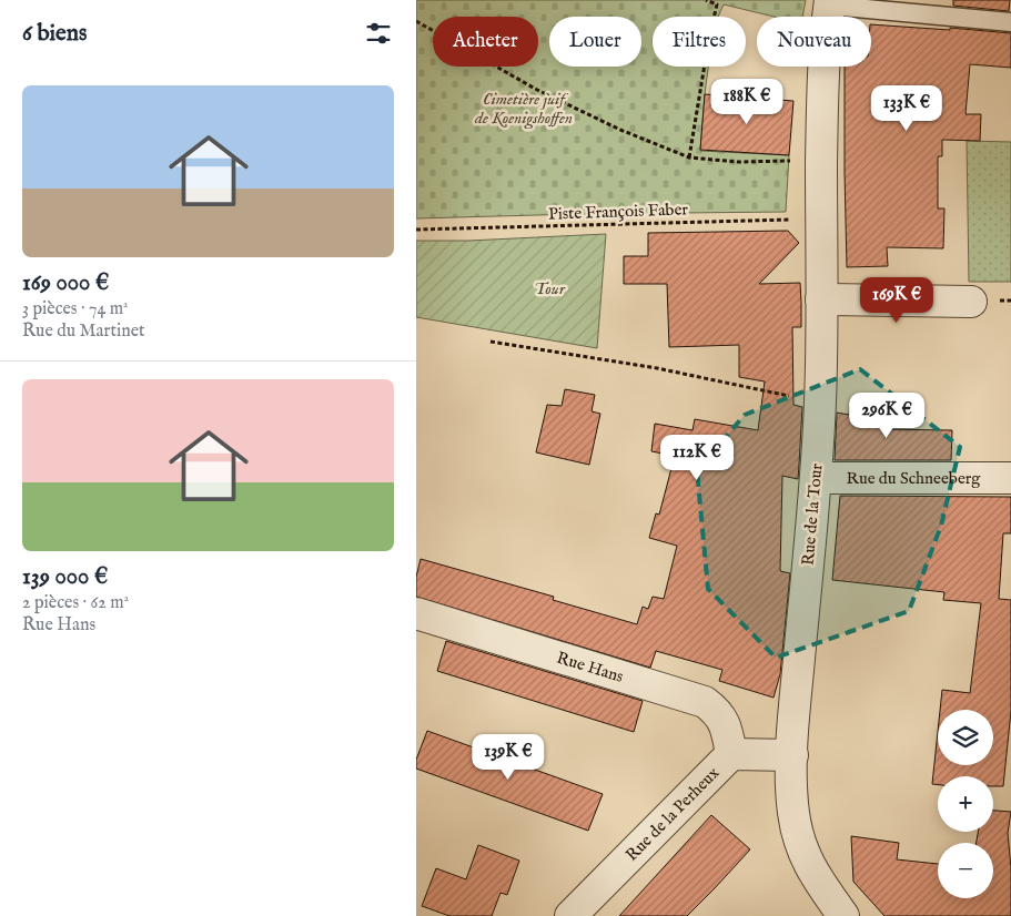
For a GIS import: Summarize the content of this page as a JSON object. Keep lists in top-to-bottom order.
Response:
{
  "streets": {
    "street": [
      "Rue du Schneeberg",
      "Rue de la Tour",
      "Rue Hans",
      "Rue de la Perheux"
    ],
    "path": ["Piste François Faber"]
  },
  "crossings": [
    ["Piste François Faber", "Rue de la Tour"],
    ["Rue du Schneeberg", "Rue de la Tour"],
    ["Rue de la Tour", "Rue de la Perheux"],
    ["Rue Hans", "Rue de la Perheux"]
  ],
  "parks": ["Cimetière juif de Koenigshoffen", "Tour"],
  "page": {
    "heading": "6 biens",
    "chip": [
      "Acheter",
      "Louer",
      "Filtres",
      "Nouveau"
    ],
    "list": [
      {
        "name": "169 000 €",
        "note": "3 pièces · 74 m² · Rue du Martinet"
      },
      {
        "name": "139 000 €",
        "note": "2 pièces · 62 m² · Rue Hans"
      }
    ],
    "price": [
      "188K €",
      "133K €",
      "169K €",
      "296K €",
      "112K €",
      "139K €"
    ],
    "map_buttons": ["+", "−"]
  }
}
